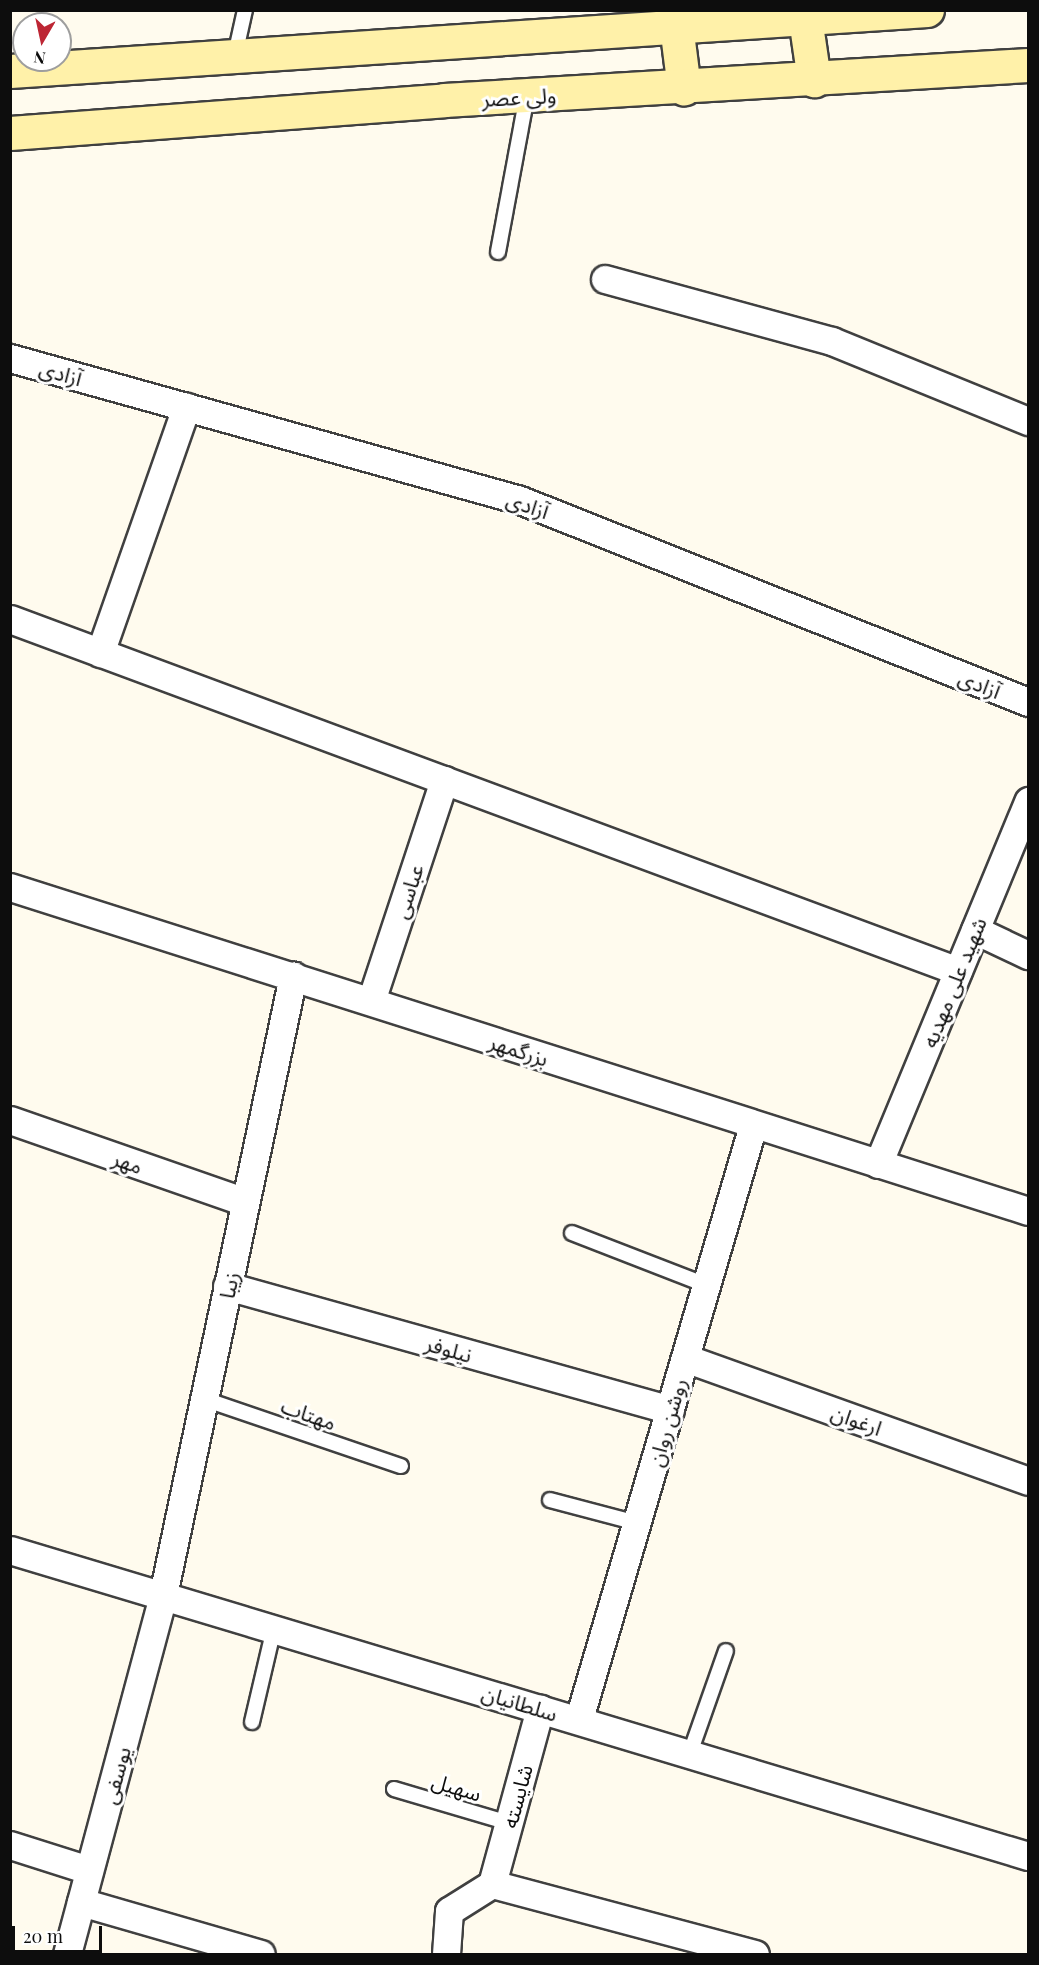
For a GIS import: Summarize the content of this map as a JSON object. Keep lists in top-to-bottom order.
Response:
{
  "streets": {
    "main road": ["ولی عصر"],
    "street": [
      "آزادی",
      "عباسی",
      "شهید علی مهدیه",
      "بزرگمهر",
      "مهر",
      "زیبا",
      "نیلوفر",
      "ارغوان",
      "روشن روان",
      "سلطانیان",
      "یوسفی",
      "شایسته"
    ],
    "lane": ["مهتاب", "سهیل"]
  },
  "crossings": [
    ["عباسی", "بزرگمهر"],
    ["شهید علی مهدیه", "بزرگمهر"],
    ["بزرگمهر", "زیبا"],
    ["بزرگمهر", "روشن روان"],
    ["مهر", "زیبا"],
    ["زیبا", "نیلوفر"],
    ["زیبا", "مهتاب"],
    ["زیبا", "سلطانیان"],
    ["زیبا", "یوسفی"],
    ["نیلوفر", "روشن روان"],
    ["ارغوان", "روشن روان"],
    ["روشن روان", "سلطانیان"],
    ["سلطانیان", "یوسفی"],
    ["سلطانیان", "شایسته"],
    ["سهیل", "شایسته"]
  ],
  "scale_bar": "20 m",
  "north": "bottom"
}
